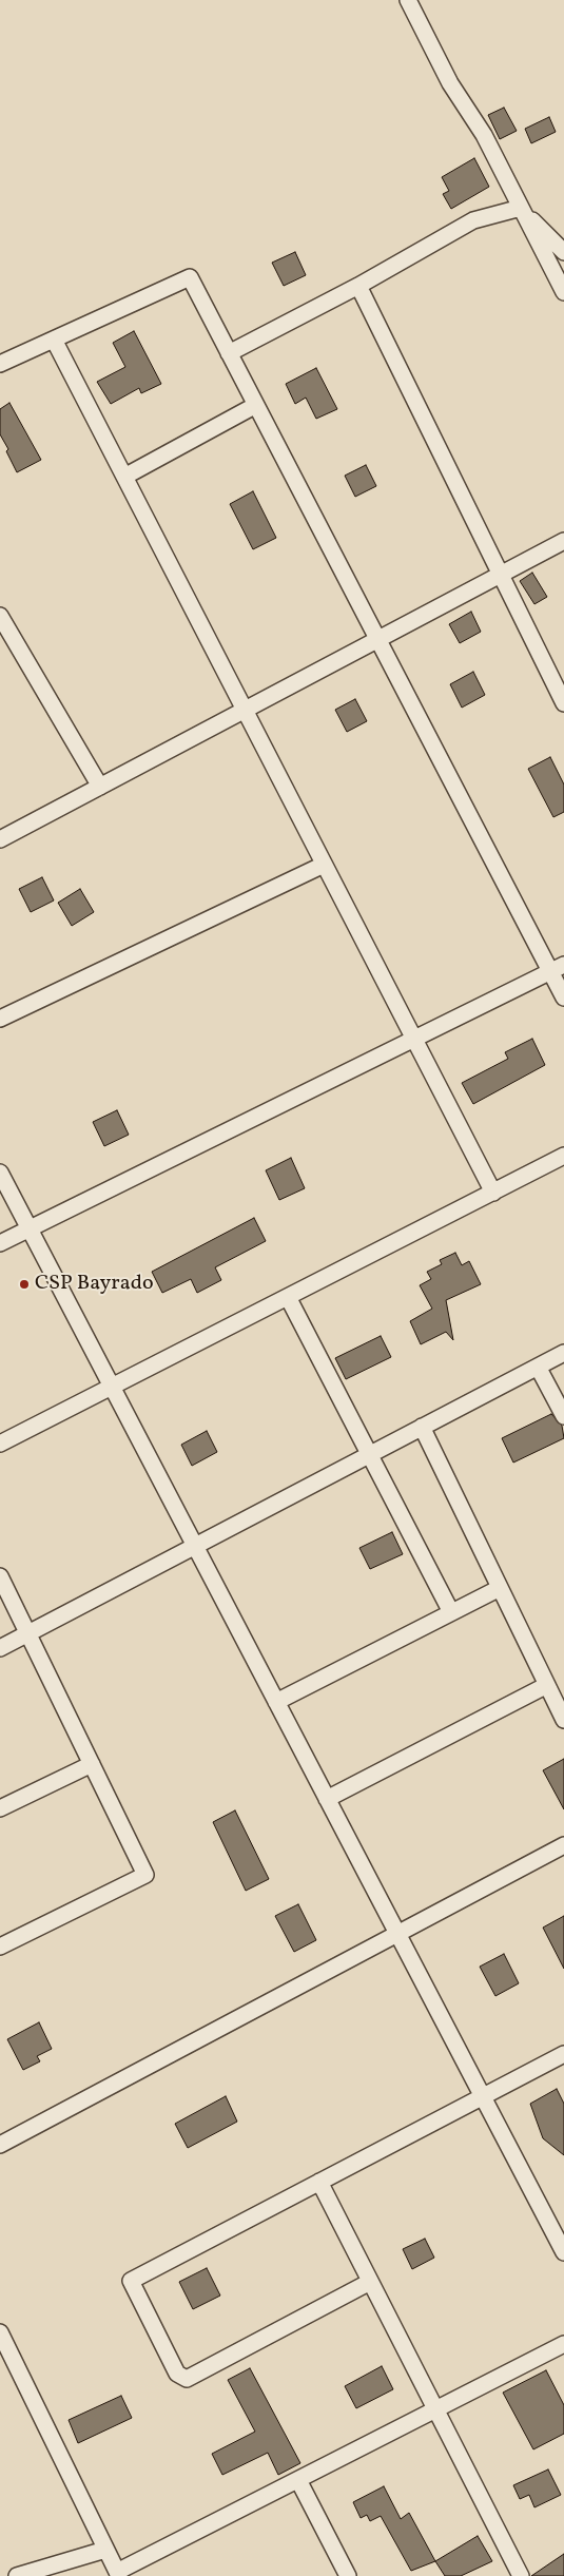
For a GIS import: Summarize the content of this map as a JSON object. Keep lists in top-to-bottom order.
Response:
{
  "places": ["CSP Bayrado"]
}
